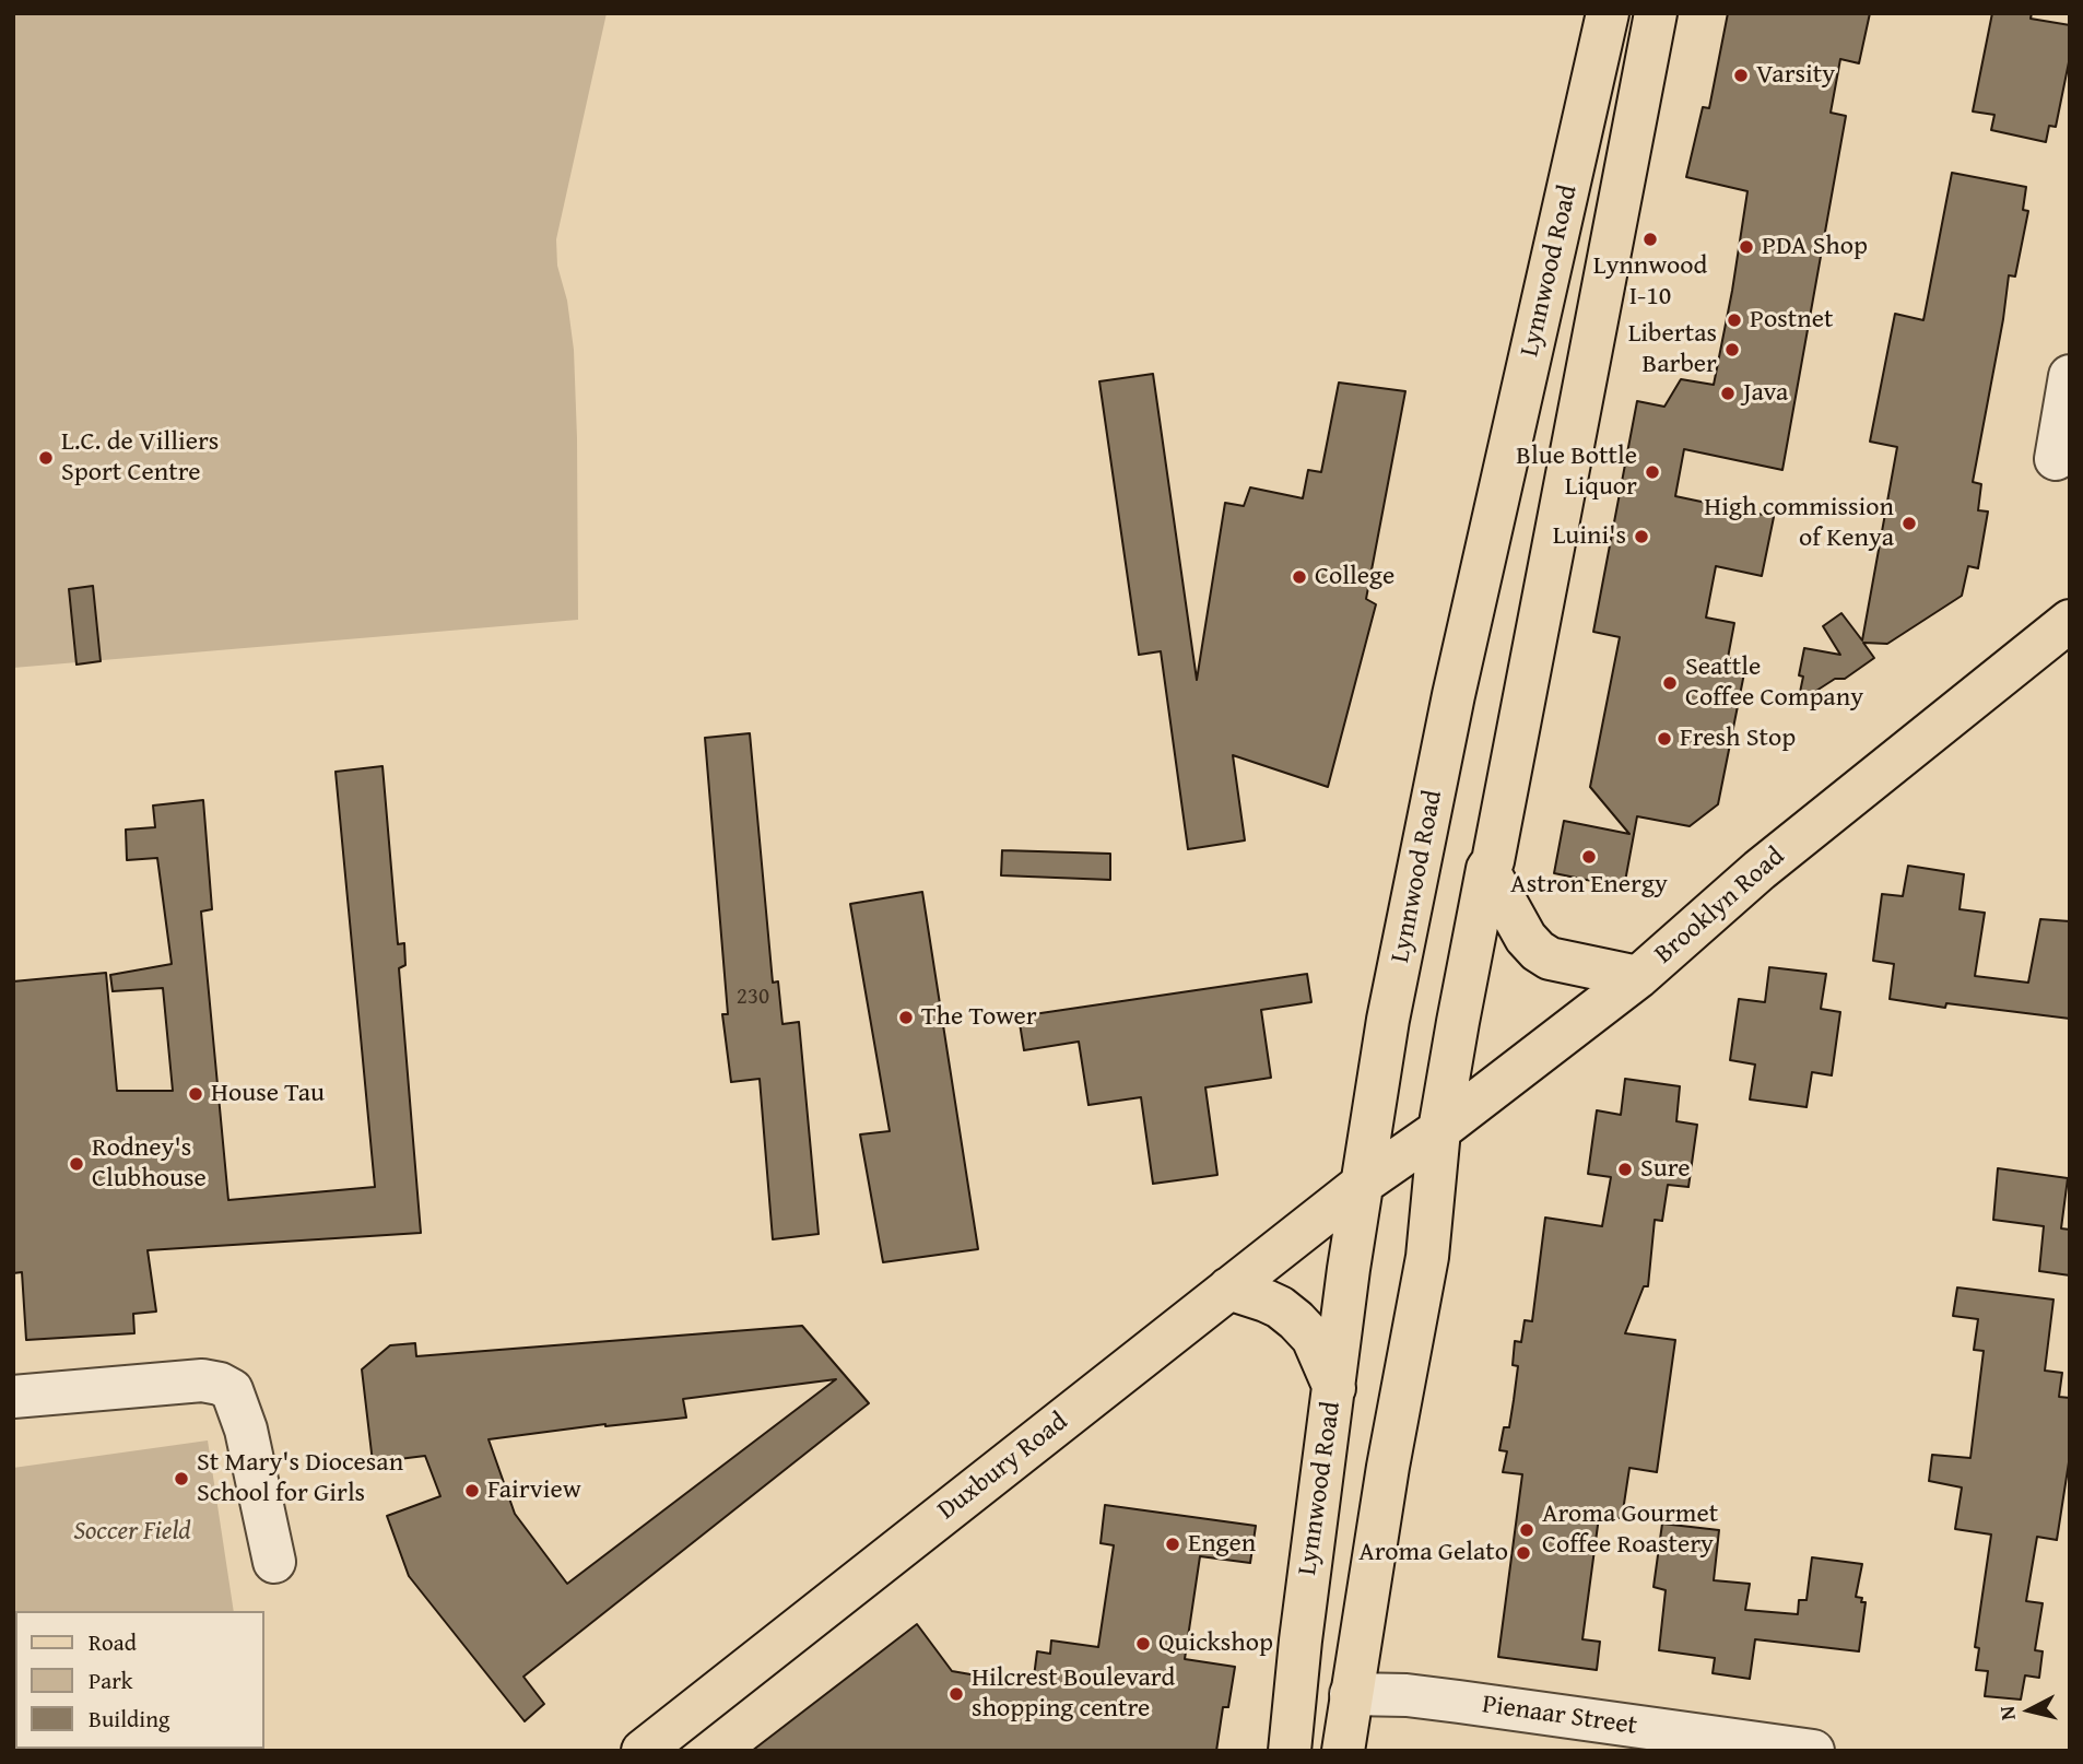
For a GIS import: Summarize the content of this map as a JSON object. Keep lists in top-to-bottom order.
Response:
{
  "streets": {
    "main road": ["Lynnwood Road", "Brooklyn Road", "Duxbury Road"],
    "street": ["Pienaar Street"]
  },
  "crossings": [
    ["Lynnwood Road", "Brooklyn Road"],
    ["Lynnwood Road", "Duxbury Road"],
    ["Lynnwood Road", "Pienaar Street"],
    ["Brooklyn Road", "Duxbury Road"]
  ],
  "parks": ["Soccer Field"],
  "places": [
    "Varsity",
    "Lynnwood I-10",
    "PDA Shop",
    "Postnet",
    "Libertas Barber",
    "Java",
    "L.C. de Villiers Sport Centre",
    "Blue Bottle Liquor",
    "High commission of Kenya",
    "Luini's",
    "College",
    "Seattle Coffee Company",
    "Fresh Stop",
    "Astron Energy",
    "The Tower",
    "House Tau",
    "Rodney's Clubhouse",
    "Sure",
    "St Mary's Diocesan School for Girls",
    "Fairview",
    "Aroma Gourmet Coffee Roastery",
    "Engen",
    "Aroma Gelato",
    "Quickshop",
    "Hilcrest Boulevard shopping centre"
  ],
  "house_numbers": ["230"],
  "legend": ["Road", "Park", "Building"],
  "north": "left"
}
